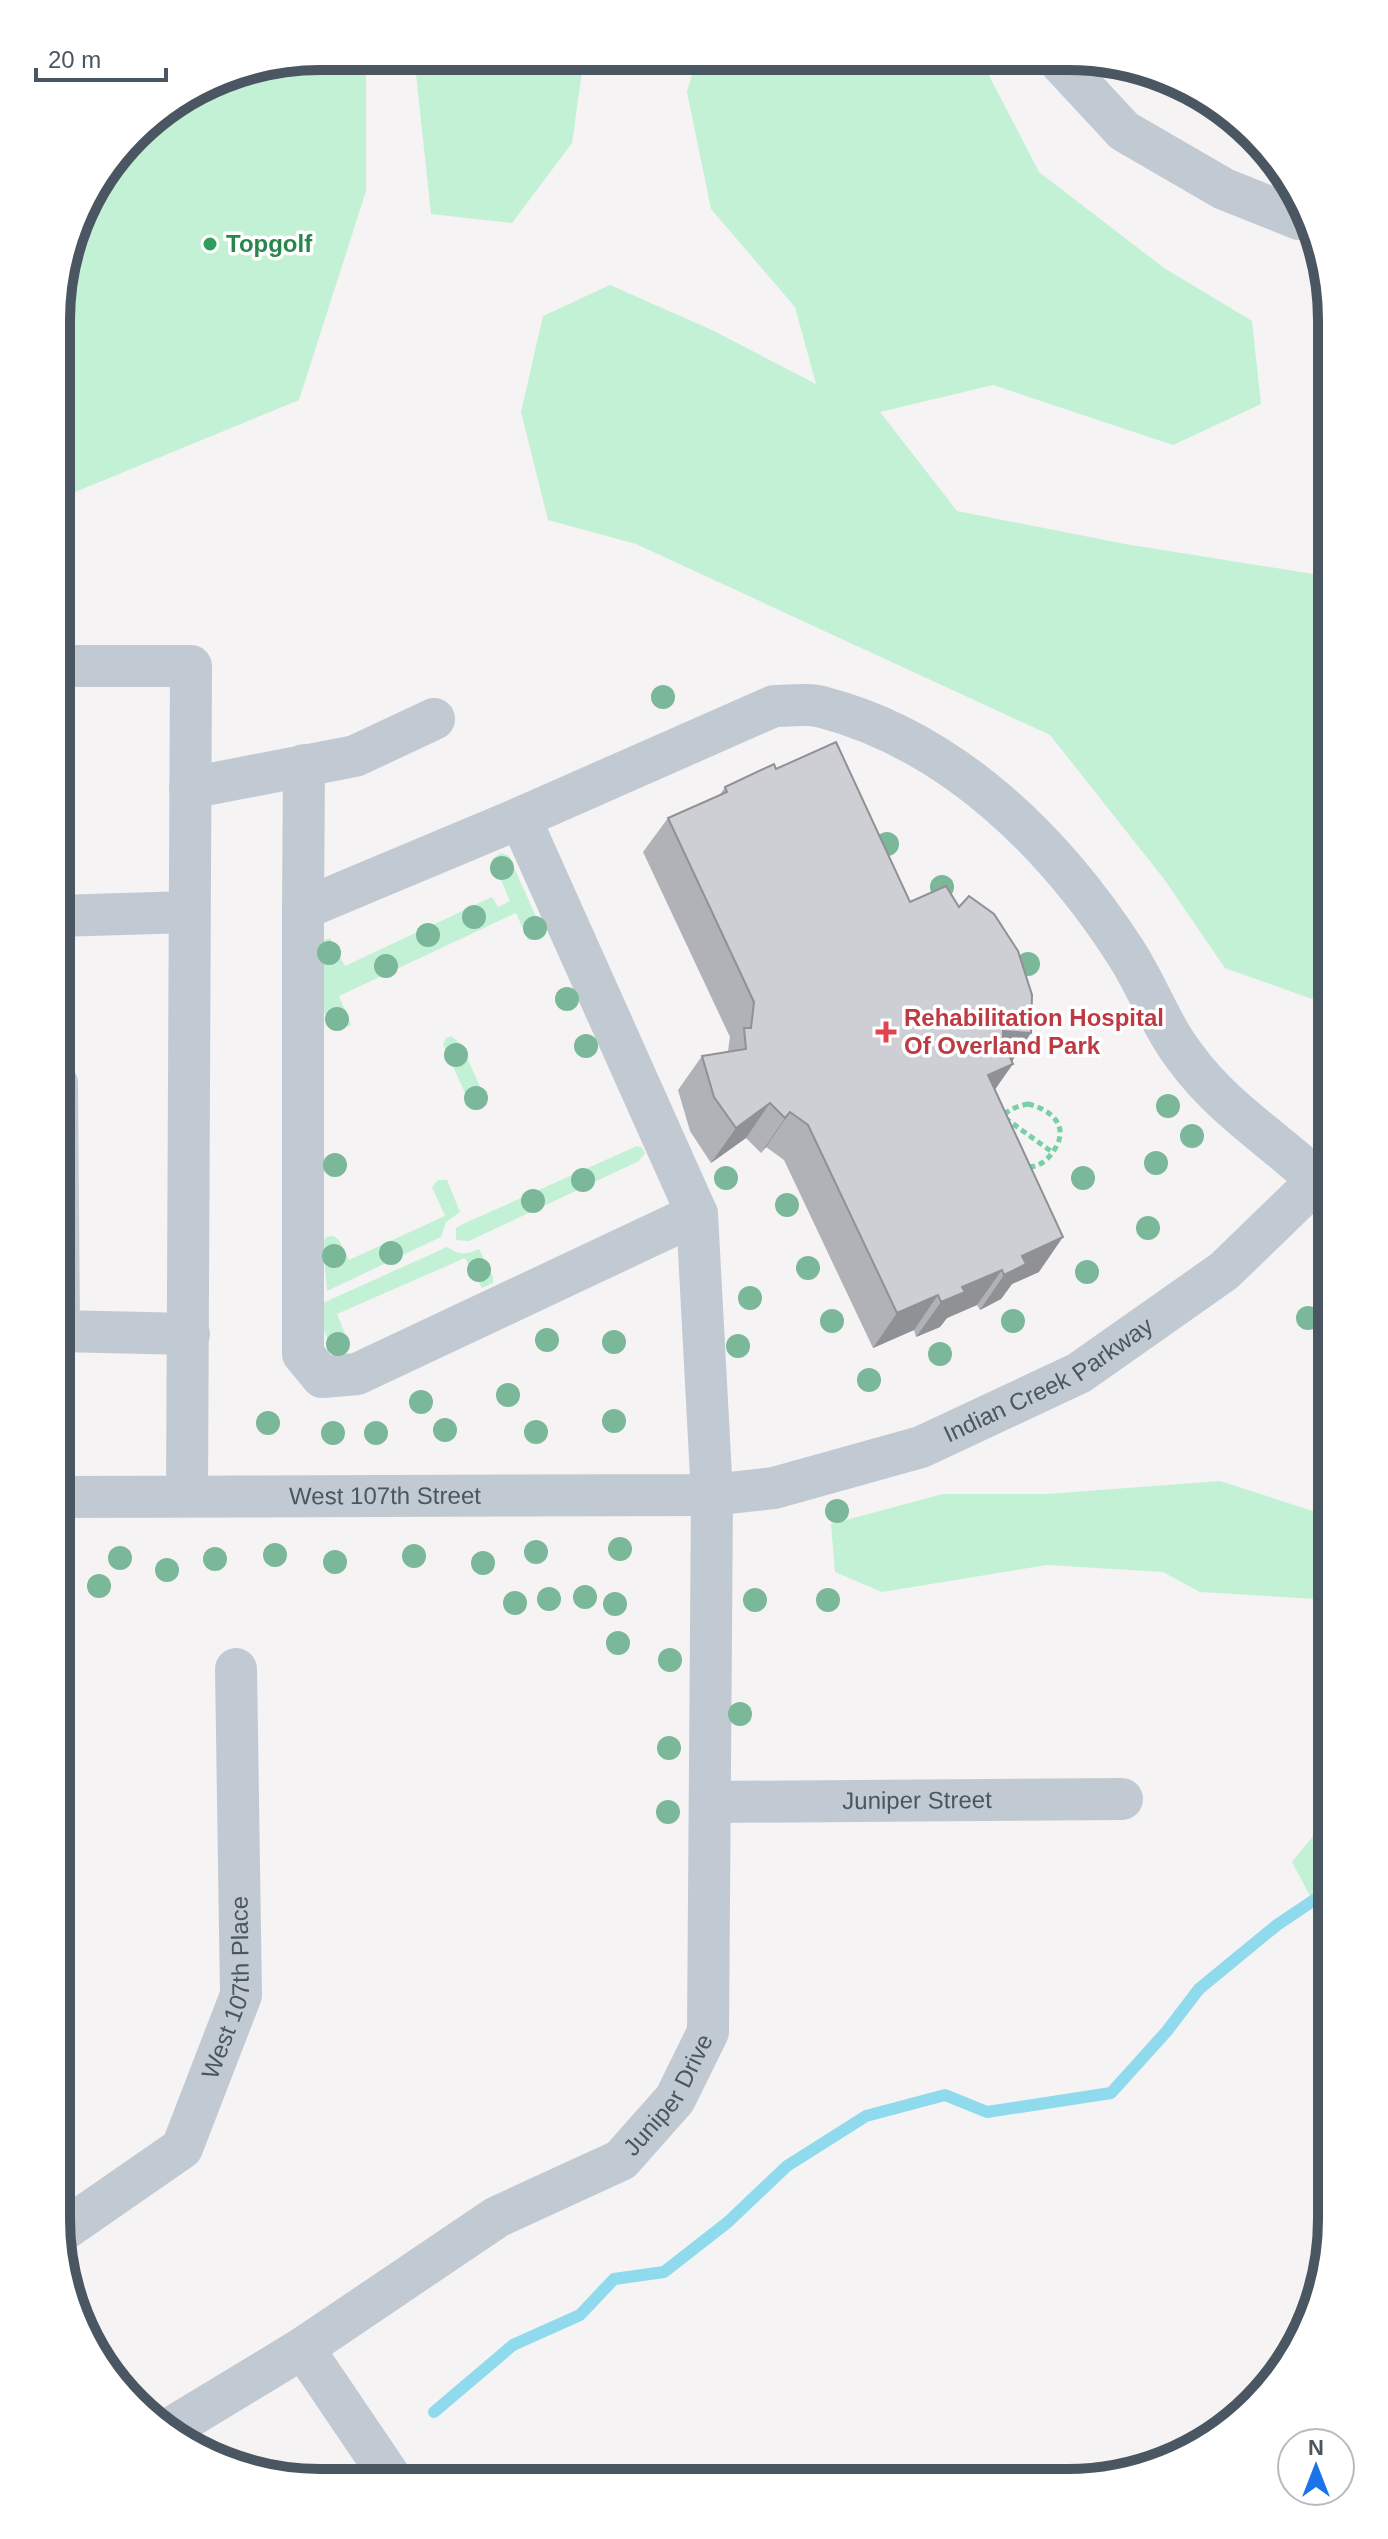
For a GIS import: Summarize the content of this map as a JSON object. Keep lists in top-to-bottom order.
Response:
{
  "streets": {
    "street": [
      "Indian Creek Parkway",
      "West 107th Street",
      "Juniper Street",
      "West 107th Place",
      "Juniper Drive"
    ]
  },
  "crossings": [
    ["Indian Creek Parkway", "West 107th Street"],
    ["Indian Creek Parkway", "Juniper Drive"],
    ["West 107th Street", "Juniper Drive"],
    ["Juniper Street", "Juniper Drive"]
  ],
  "places": {
    "other": ["Topgolf"],
    "health": ["Rehabilitation Hospital Of Overland Park"]
  },
  "scale_bar": "20 m",
  "north": "top"
}
